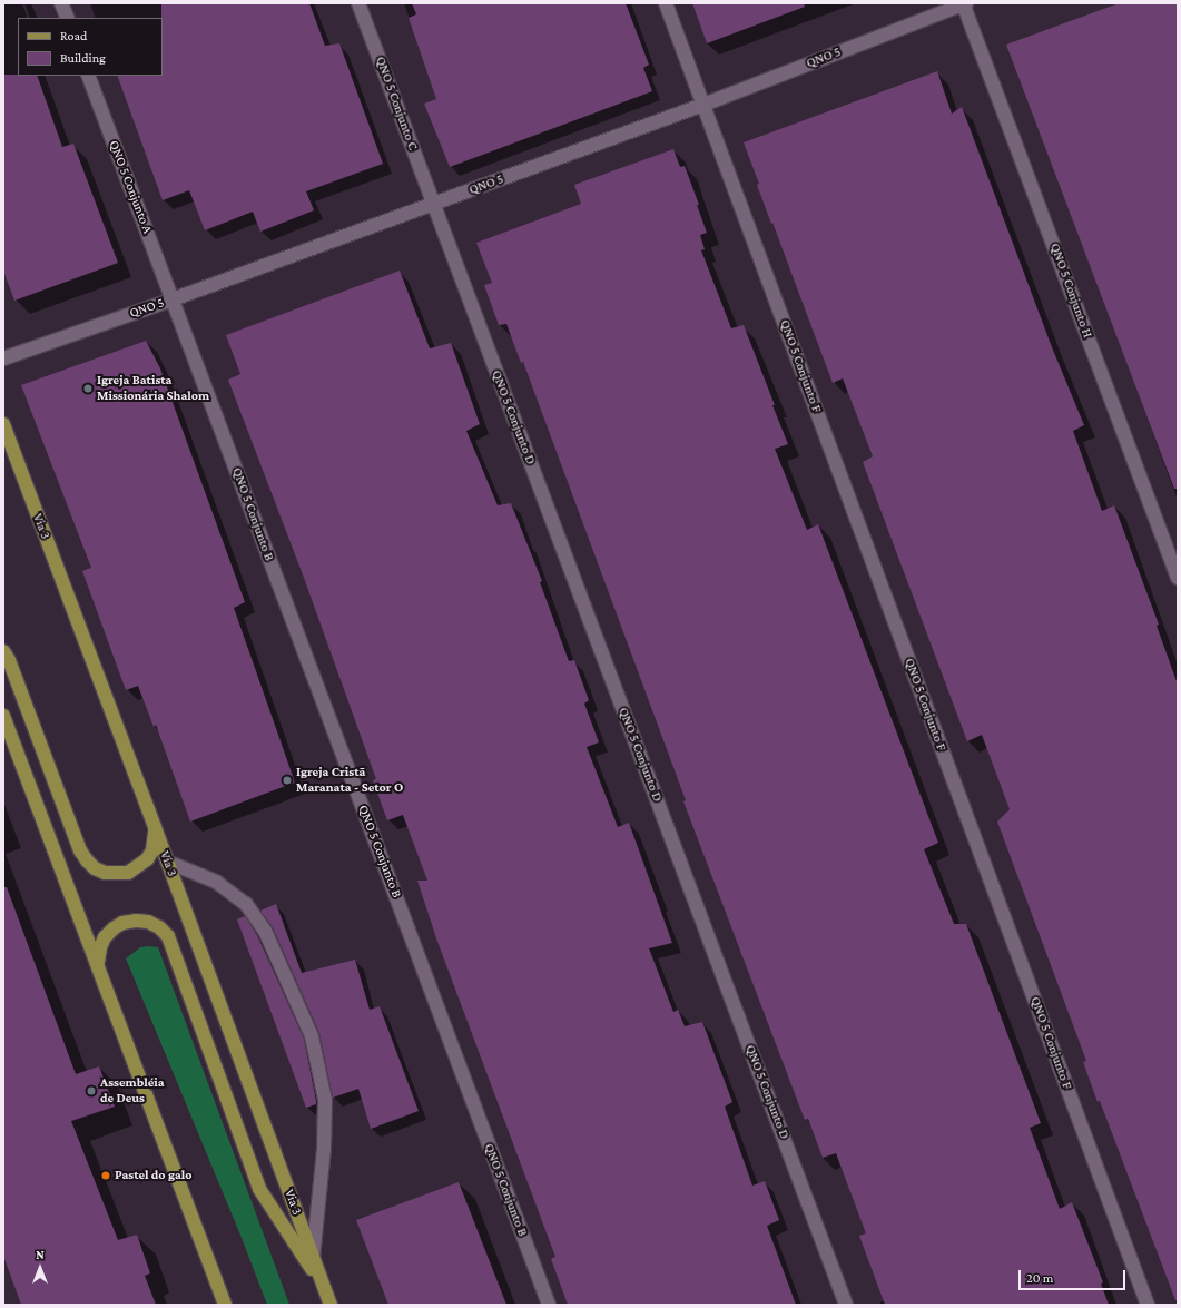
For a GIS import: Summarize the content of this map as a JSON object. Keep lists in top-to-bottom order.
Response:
{
  "streets": {
    "main road": ["Via 3"],
    "street": [
      "QNO 5",
      "QNO 5 Conjunto C",
      "QNO 5 Conjunto A",
      "QNO 5 Conjunto H",
      "QNO 5 Conjunto F",
      "QNO 5 Conjunto D",
      "QNO 5 Conjunto B"
    ]
  },
  "crossings": [
    ["QNO 5", "QNO 5 Conjunto C"],
    ["QNO 5", "QNO 5 Conjunto A"],
    ["QNO 5", "QNO 5 Conjunto H"],
    ["QNO 5", "QNO 5 Conjunto F"],
    ["QNO 5", "QNO 5 Conjunto D"],
    ["QNO 5", "QNO 5 Conjunto B"],
    ["QNO 5 Conjunto C", "QNO 5 Conjunto D"],
    ["QNO 5 Conjunto A", "QNO 5 Conjunto B"]
  ],
  "places": [
    "Igreja Batista Missionária Shalom",
    "Igreja Cristã Maranata - Setor O",
    "Assembléia de Deus",
    "Pastel do galo"
  ],
  "legend": ["Road", "Building"],
  "scale_bar": "20 m",
  "north": "top"
}
